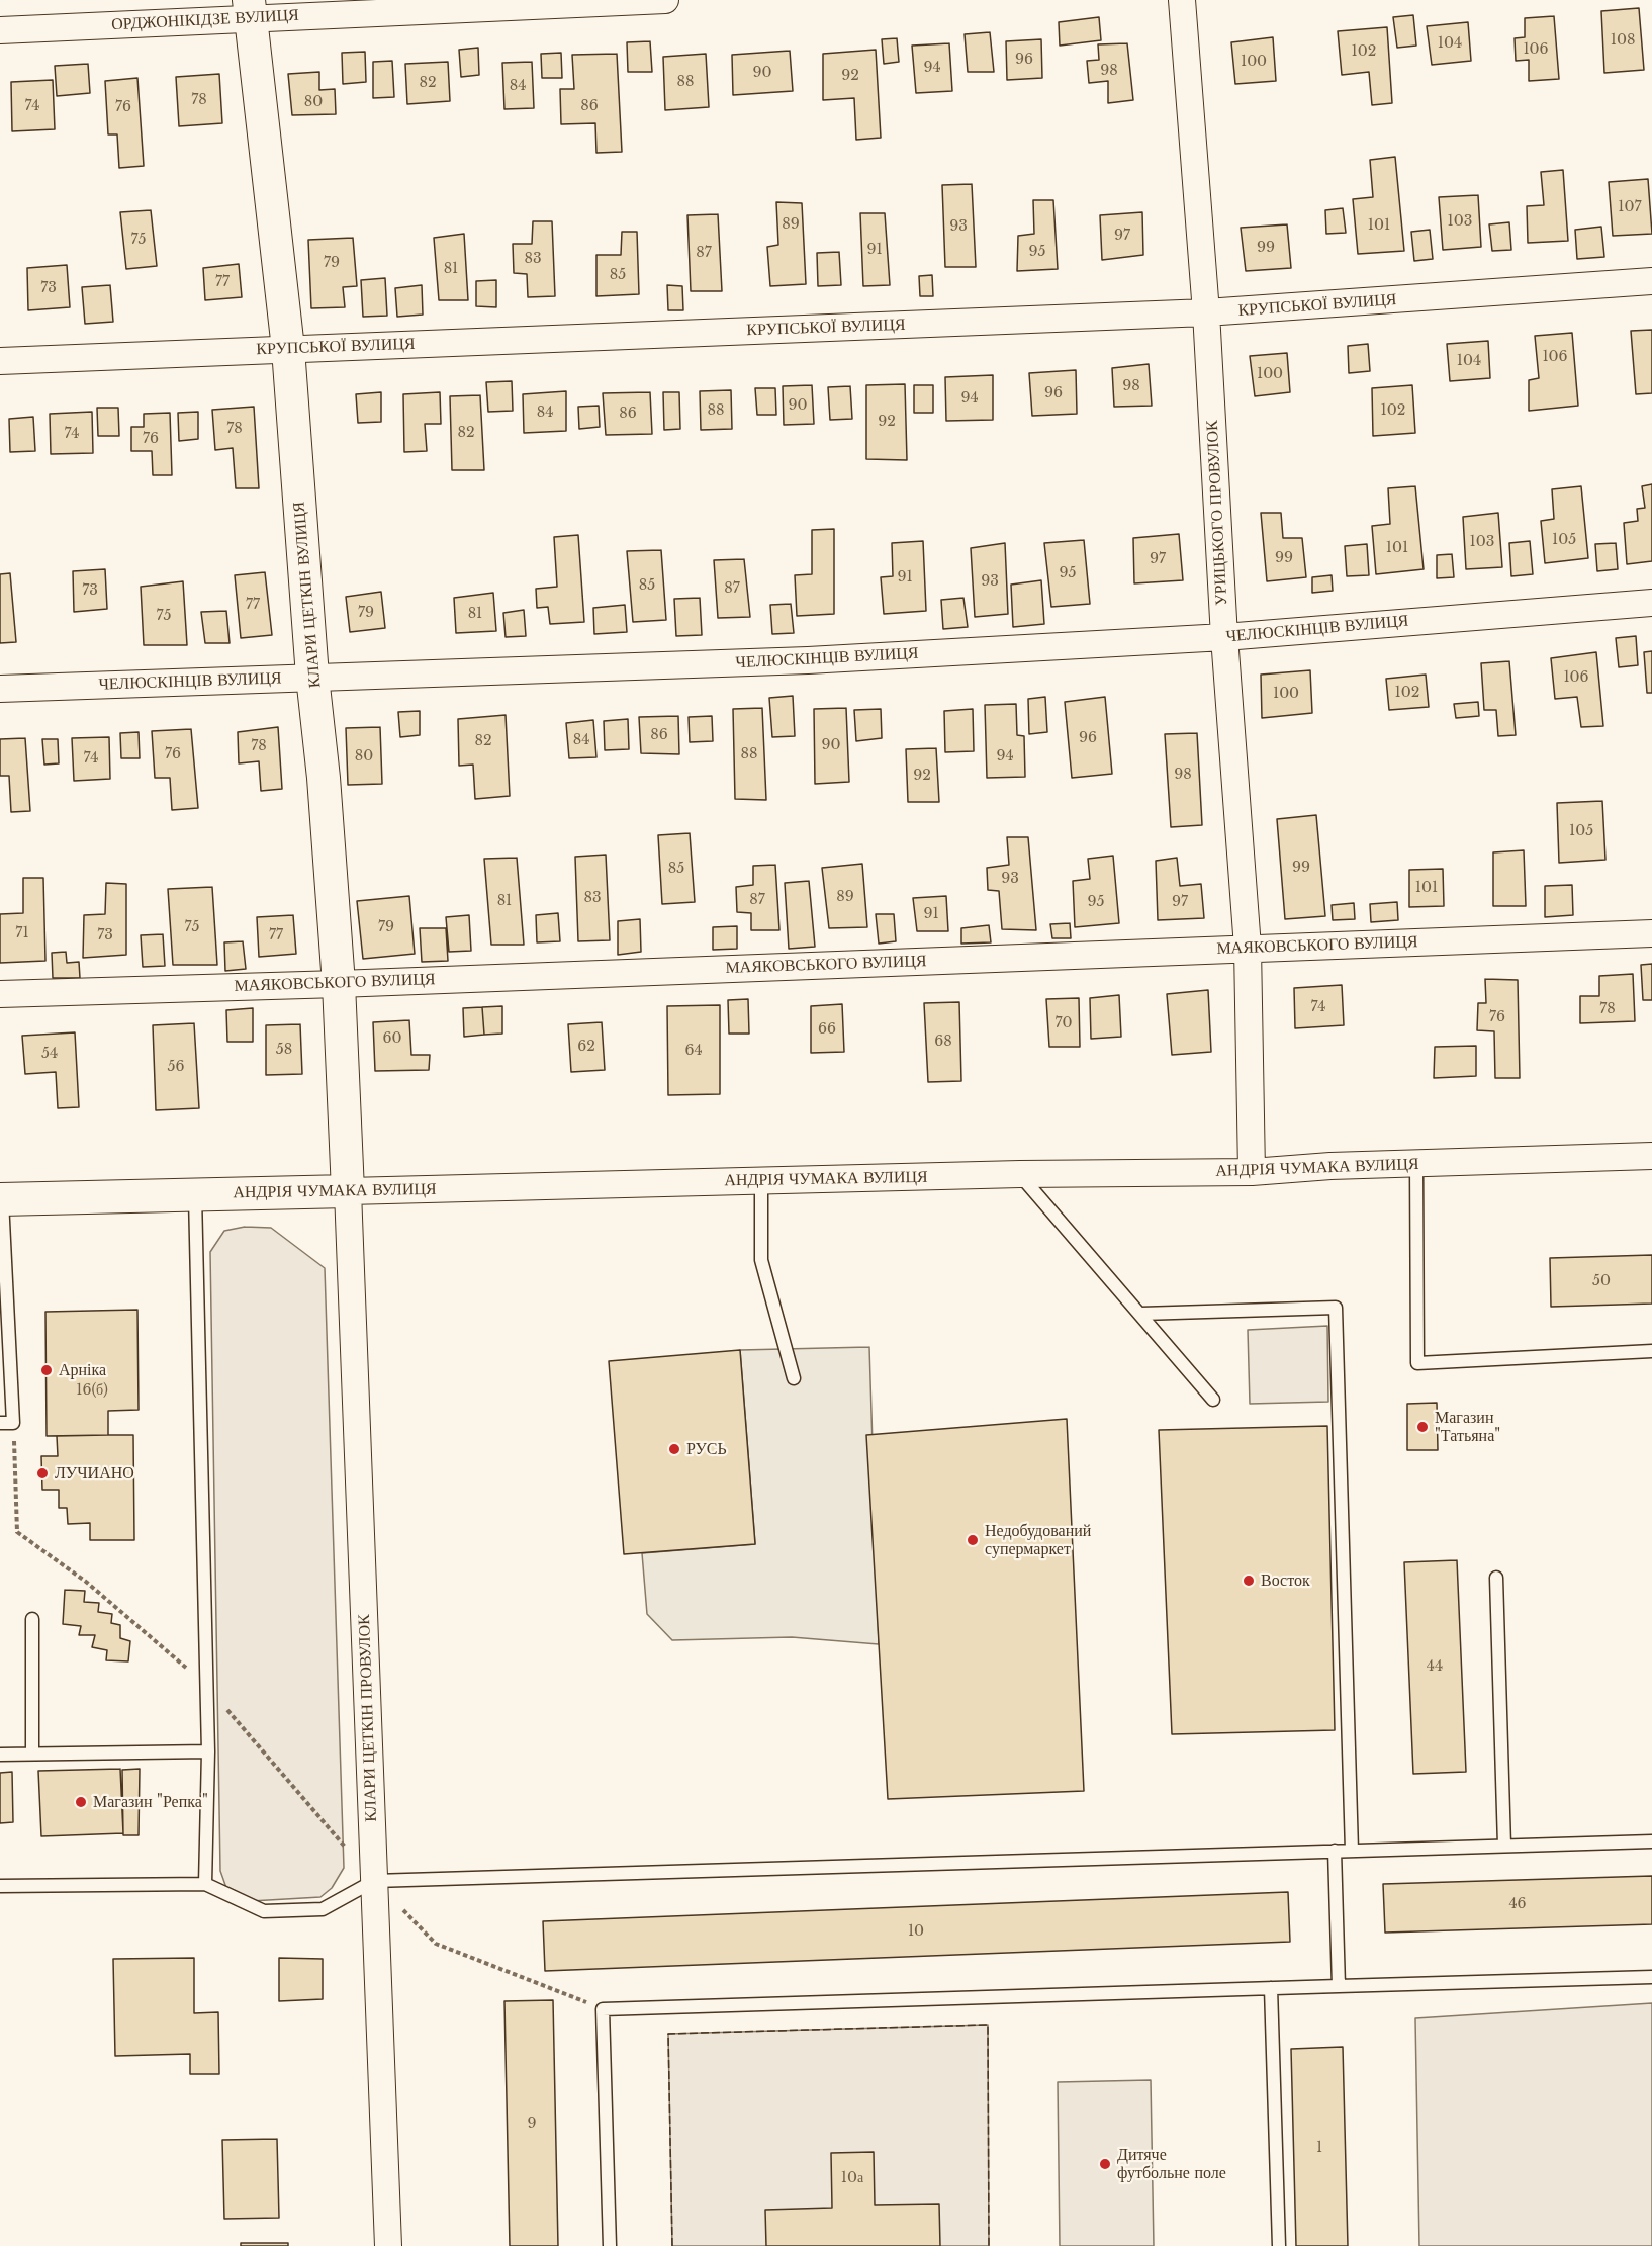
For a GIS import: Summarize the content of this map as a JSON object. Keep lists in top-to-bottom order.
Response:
{
  "streets": {
    "street": [
      "ОРДЖОНІКІДЗЕ ВУЛИЦЯ",
      "КРУПСЬКОЇ ВУЛИЦЯ",
      "УРИЦЬКОГО ПРОВУЛОК",
      "КЛАРИ ЦЕТКІН ВУЛИЦЯ",
      "ЧЕЛЮСКІНЦІВ ВУЛИЦЯ",
      "МАЯКОВСЬКОГО ВУЛИЦЯ",
      "АНДРІЯ ЧУМАКА ВУЛИЦЯ",
      "КЛАРИ ЦЕТКІН ПРОВУЛОК"
    ]
  },
  "crossings": [
    ["ОРДЖОНІКІДЗЕ ВУЛИЦЯ", "КЛАРИ ЦЕТКІН ВУЛИЦЯ"],
    ["КРУПСЬКОЇ ВУЛИЦЯ", "УРИЦЬКОГО ПРОВУЛОК"],
    ["КРУПСЬКОЇ ВУЛИЦЯ", "КЛАРИ ЦЕТКІН ВУЛИЦЯ"],
    ["УРИЦЬКОГО ПРОВУЛОК", "ЧЕЛЮСКІНЦІВ ВУЛИЦЯ"],
    ["УРИЦЬКОГО ПРОВУЛОК", "МАЯКОВСЬКОГО ВУЛИЦЯ"],
    ["УРИЦЬКОГО ПРОВУЛОК", "АНДРІЯ ЧУМАКА ВУЛИЦЯ"],
    ["КЛАРИ ЦЕТКІН ВУЛИЦЯ", "ЧЕЛЮСКІНЦІВ ВУЛИЦЯ"],
    ["КЛАРИ ЦЕТКІН ВУЛИЦЯ", "МАЯКОВСЬКОГО ВУЛИЦЯ"],
    ["КЛАРИ ЦЕТКІН ВУЛИЦЯ", "АНДРІЯ ЧУМАКА ВУЛИЦЯ"],
    ["КЛАРИ ЦЕТКІН ВУЛИЦЯ", "КЛАРИ ЦЕТКІН ПРОВУЛОК"],
    ["АНДРІЯ ЧУМАКА ВУЛИЦЯ", "КЛАРИ ЦЕТКІН ПРОВУЛОК"]
  ],
  "places": [
    "Арніка",
    "Магазин \"Татьяна\"",
    "РУСЬ",
    "ЛУЧИАНО",
    "Недобудований супермаркет",
    "Восток",
    "Магазин \"Репка\"",
    "Дитяче футбольне поле"
  ],
  "house_numbers": [
    "108",
    "104",
    "106",
    "102",
    "96",
    "100",
    "94",
    "98",
    "90",
    "92",
    "88",
    "82",
    "84",
    "78",
    "80",
    "74",
    "86",
    "76",
    "107",
    "103",
    "89",
    "101",
    "93",
    "97",
    "75",
    "99",
    "91",
    "95",
    "87",
    "83",
    "79",
    "81",
    "85",
    "77",
    "73",
    "106",
    "104",
    "100",
    "98",
    "96",
    "94",
    "90",
    "88",
    "102",
    "84",
    "86",
    "92",
    "78",
    "82",
    "74",
    "76",
    "105",
    "103",
    "101",
    "99",
    "97",
    "95",
    "91",
    "93",
    "85",
    "87",
    "73",
    "77",
    "79",
    "81",
    "75",
    "106",
    "102",
    "100",
    "86",
    "96",
    "84",
    "82",
    "90",
    "78",
    "76",
    "88",
    "80",
    "94",
    "74",
    "98",
    "92",
    "105",
    "99",
    "85",
    "93",
    "101",
    "89",
    "83",
    "87",
    "81",
    "95",
    "97",
    "91",
    "75",
    "79",
    "71",
    "73",
    "77",
    "74",
    "78",
    "76",
    "70",
    "66",
    "60",
    "68",
    "62",
    "58",
    "64",
    "54",
    "56",
    "50",
    "16(б)",
    "44",
    "46",
    "10",
    "9",
    "1",
    "10а"
  ]
}
